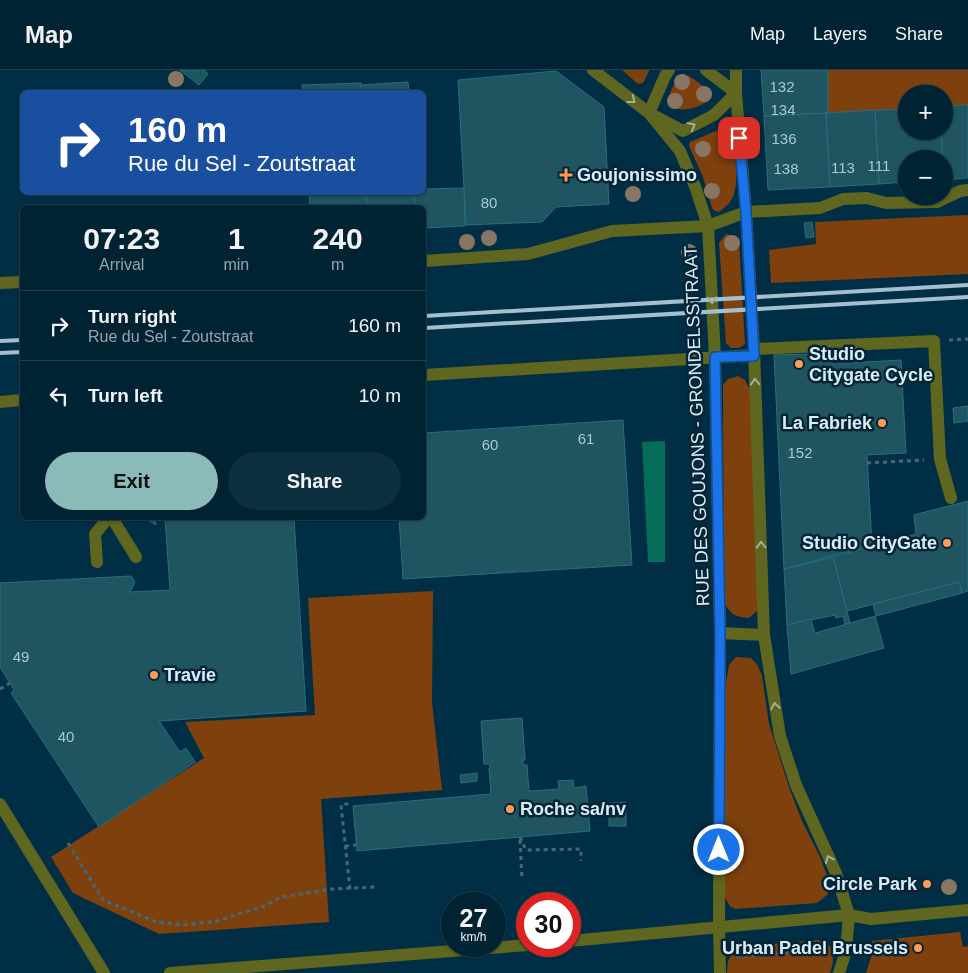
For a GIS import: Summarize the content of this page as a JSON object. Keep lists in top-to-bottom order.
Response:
{
  "streets": {
    "street": ["RUE DES GOUJONS - GRONDELSSTRAAT"]
  },
  "places": {
    "health": ["Goujonissimo"],
    "other": [
      "Studio Citygate Cycle",
      "La Fabriek",
      "Studio CityGate",
      "Travie",
      "Roche sa/nv",
      "Circle Park",
      "Urban Padel Brussels"
    ]
  },
  "house_numbers": [
    "132",
    "134",
    "136",
    "111",
    "113",
    "138",
    "80",
    "61",
    "60",
    "152",
    "49",
    "40"
  ],
  "page": {
    "header": "Map",
    "nav": ["Map", "Layers", "Share"],
    "map_buttons": ["+", "−"],
    "turn": ["160 m", "Rue du Sel - Zoutstraat"],
    "eta": [
      "07:23",
      "Arrival",
      "1",
      "min",
      "240",
      "m"
    ],
    "list": [
      {
        "name": "Turn right",
        "note": "Rue du Sel - Zoutstraat",
        "value": "160 m"
      },
      {
        "name": "Turn left",
        "value": "10 m"
      }
    ],
    "buttons": ["Exit", "Share"],
    "speed": "27 km/h",
    "limit": "30"
  }
}
